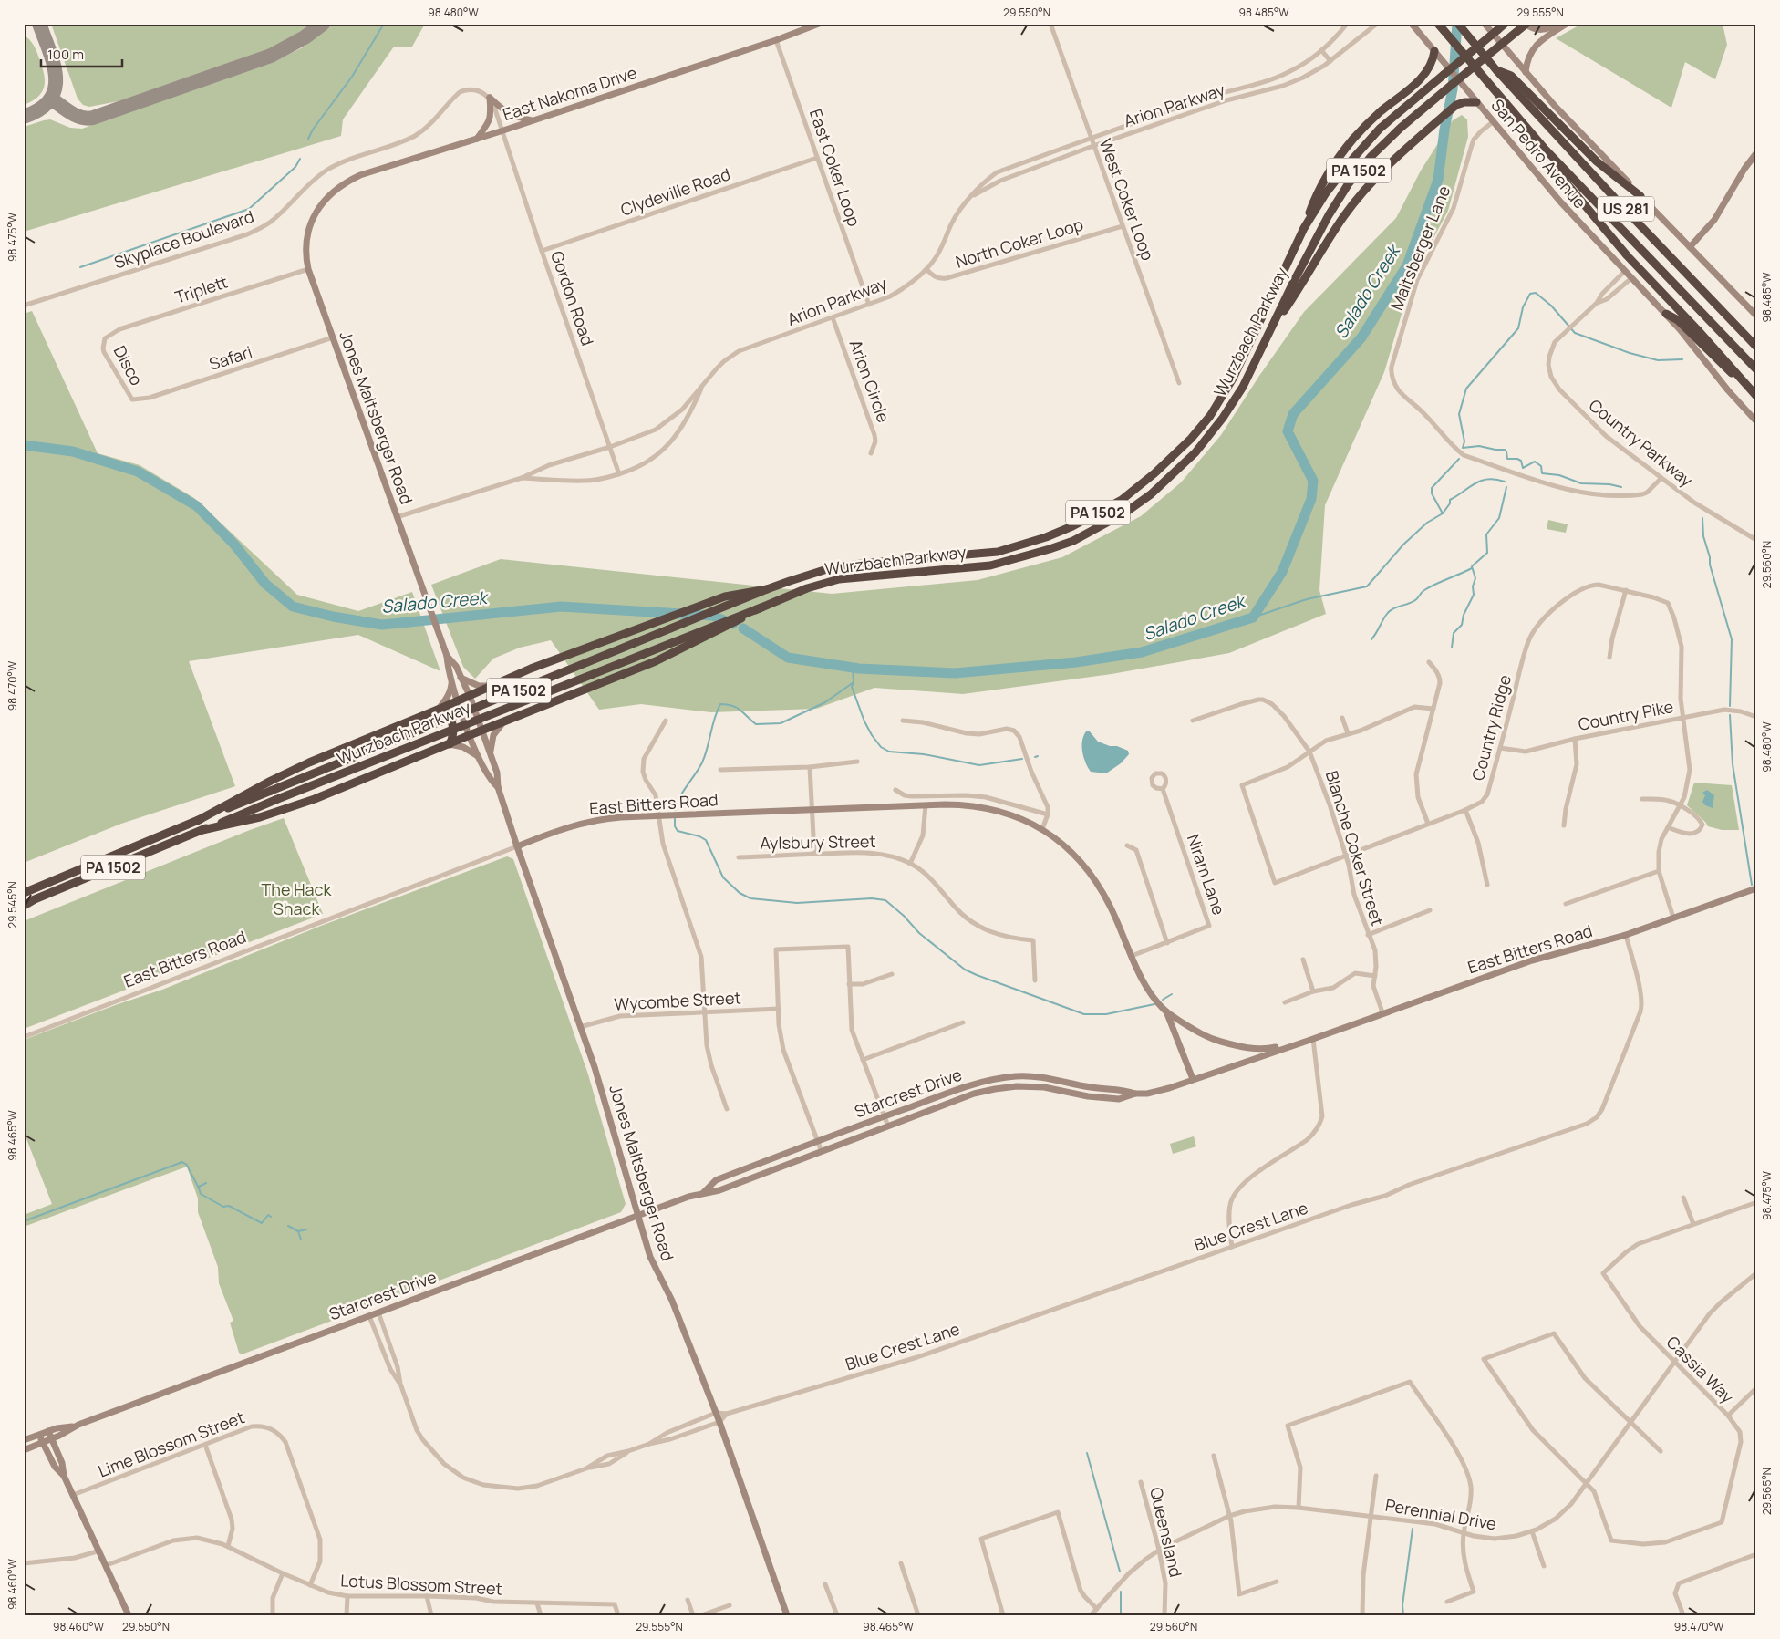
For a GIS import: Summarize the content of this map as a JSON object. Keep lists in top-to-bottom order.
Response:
{
  "streets": {
    "highway": ["PA 1502", "US 281", "Wurzbach Parkway"],
    "main road": [
      "East Nakoma Drive",
      "San Pedro Avenue",
      "Jones Maltsberger Road",
      "East Bitters Road",
      "Starcrest Drive"
    ],
    "street": [
      "Arion Parkway",
      "East Coker Loop",
      "Clydeville Road",
      "West Coker Loop",
      "Skyplace Boulevard",
      "North Coker Loop",
      "Maltsberger Lane",
      "Triplett",
      "Gordon Road",
      "Safari",
      "Disco",
      "Arion Circle",
      "Country Parkway",
      "Country Pike",
      "Country Ridge",
      "Aylsbury Street",
      "Blanche Coker Street",
      "Niram Lane",
      "Wycombe Street",
      "Blue Crest Lane",
      "Cassia Way",
      "Lime Blossom Street",
      "Perennial Drive",
      "Queensland",
      "Lotus Blossom Street"
    ]
  },
  "crossings": [
    ["East Nakoma Drive", "East Coker Loop"],
    ["East Nakoma Drive", "Gordon Road"],
    ["East Nakoma Drive", "Jones Maltsberger Road"],
    ["Arion Parkway", "East Coker Loop"],
    ["Arion Parkway", "West Coker Loop"],
    ["Arion Parkway", "North Coker Loop"],
    ["Arion Parkway", "Gordon Road"],
    ["Arion Parkway", "Arion Circle"],
    ["Arion Parkway", "Jones Maltsberger Road"],
    ["San Pedro Avenue", "Maltsberger Lane"],
    ["San Pedro Avenue", "Country Parkway"],
    ["East Coker Loop", "Clydeville Road"],
    ["Clydeville Road", "Gordon Road"],
    ["West Coker Loop", "North Coker Loop"],
    ["Maltsberger Lane", "Country Parkway"],
    ["Triplett", "Disco"],
    ["Triplett", "Jones Maltsberger Road"],
    ["Safari", "Disco"],
    ["Safari", "Jones Maltsberger Road"],
    ["Jones Maltsberger Road", "East Bitters Road"],
    ["Jones Maltsberger Road", "Wycombe Street"],
    ["Jones Maltsberger Road", "Starcrest Drive"],
    ["Jones Maltsberger Road", "Blue Crest Lane"],
    ["Country Pike", "Country Ridge"],
    ["Country Ridge", "Blanche Coker Street"],
    ["East Bitters Road", "Blanche Coker Street"],
    ["East Bitters Road", "Starcrest Drive"],
    ["East Bitters Road", "Blue Crest Lane"],
    ["Starcrest Drive", "Blue Crest Lane"],
    ["Cassia Way", "Perennial Drive"],
    ["Lime Blossom Street", "Lotus Blossom Street"],
    ["Perennial Drive", "Queensland"]
  ],
  "water": ["Salado Creek"],
  "parks": ["The Hack Shack"],
  "scale_bar": "100 m",
  "coordinates": [
    "98.480°W",
    "29.550°N",
    "98.485°W",
    "29.555°N",
    "98.475°W",
    "29.560°N",
    "98.470°W",
    "29.545°N",
    "98.465°W",
    "29.565°N",
    "98.460°W"
  ]
}
